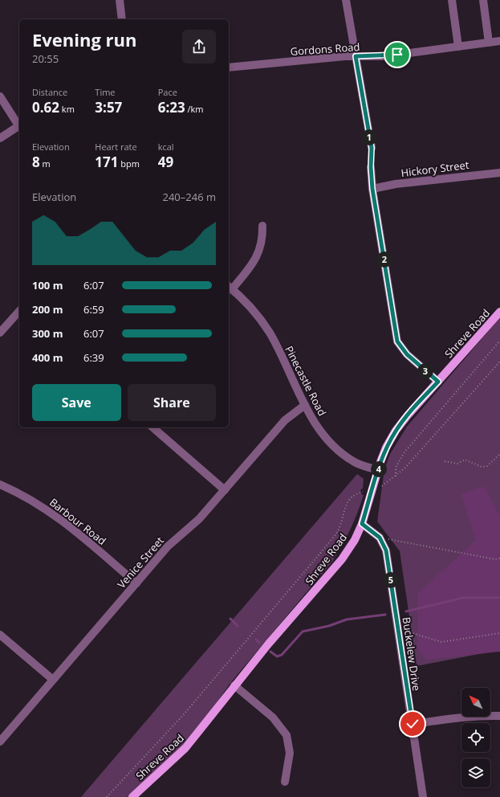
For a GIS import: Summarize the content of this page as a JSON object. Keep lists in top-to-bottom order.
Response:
{
  "streets": {
    "main road": ["Shreve Road"],
    "street": [
      "Gordons Road",
      "Hickory Street",
      "Pinecastle Road",
      "Barbour Road",
      "Venice Street",
      "Buckelew Drive"
    ]
  },
  "crossings": [
    ["Shreve Road", "Pinecastle Road"],
    ["Shreve Road", "Buckelew Drive"],
    ["Pinecastle Road", "Venice Street"],
    ["Barbour Road", "Venice Street"]
  ],
  "north": "top left",
  "page": {
    "heading": ["Evening run", "20:55"],
    "stats": [
      ["Distance", "0.62 km"],
      ["Time", "3:57"],
      ["Pace", "6:23 /km"],
      ["Elevation", "8 m"],
      ["Heart rate", "171 bpm"],
      ["kcal", "49"]
    ],
    "pins": [
      "1",
      "2",
      "3",
      "4",
      "5"
    ],
    "chart": ["Elevation", "240–246 m"],
    "list": [
      {
        "name": "100 m",
        "note": "6:07"
      },
      {
        "name": "200 m",
        "note": "6:59"
      },
      {
        "name": "300 m",
        "note": "6:07"
      },
      {
        "name": "400 m",
        "note": "6:39"
      }
    ],
    "buttons": ["Save", "Share"]
  }
}
